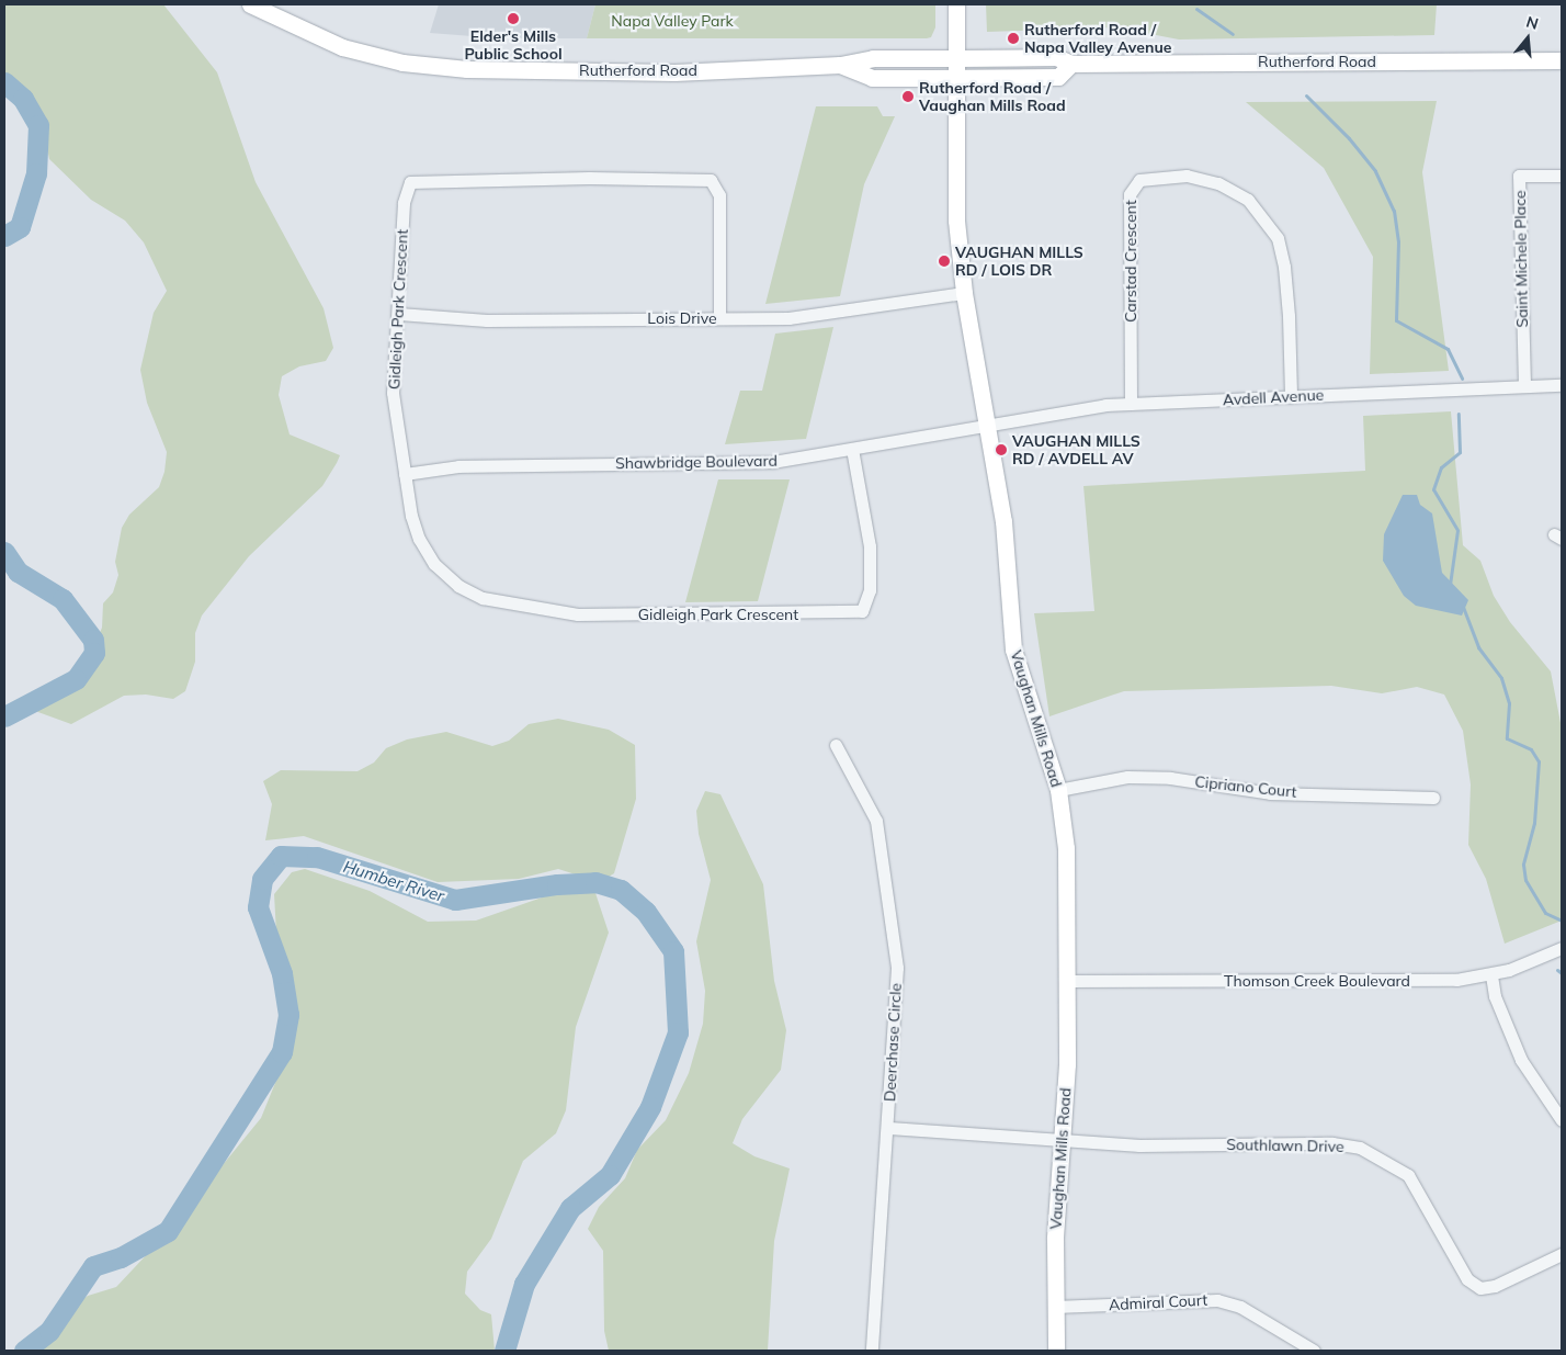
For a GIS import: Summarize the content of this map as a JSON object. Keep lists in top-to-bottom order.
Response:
{
  "streets": {
    "main road": ["Rutherford Road", "Vaughan Mills Road"],
    "street": [
      "Saint Michele Place",
      "Carstad Crescent",
      "Gidleigh Park Crescent",
      "Lois Drive",
      "Avdell Avenue",
      "Shawbridge Boulevard",
      "Cipriano Court",
      "Thomson Creek Boulevard",
      "Deerchase Circle",
      "Southlawn Drive",
      "Admiral Court"
    ]
  },
  "crossings": [
    ["Rutherford Road", "Vaughan Mills Road"],
    ["Saint Michele Place", "Avdell Avenue"],
    ["Carstad Crescent", "Avdell Avenue"],
    ["Gidleigh Park Crescent", "Lois Drive"],
    ["Gidleigh Park Crescent", "Shawbridge Boulevard"],
    ["Lois Drive", "Vaughan Mills Road"],
    ["Avdell Avenue", "Shawbridge Boulevard"],
    ["Avdell Avenue", "Vaughan Mills Road"],
    ["Shawbridge Boulevard", "Vaughan Mills Road"],
    ["Vaughan Mills Road", "Cipriano Court"],
    ["Vaughan Mills Road", "Thomson Creek Boulevard"],
    ["Vaughan Mills Road", "Southlawn Drive"],
    ["Vaughan Mills Road", "Admiral Court"]
  ],
  "water": ["Humber River"],
  "parks": ["Napa Valley Park"],
  "places": [
    "Elder's Mills Public School",
    "Rutherford Road / Napa Valley Avenue",
    "Rutherford Road / Vaughan Mills Road",
    "VAUGHAN MILLS RD / LOIS DR",
    "VAUGHAN MILLS RD / AVDELL AV"
  ],
  "north": "top"
}
